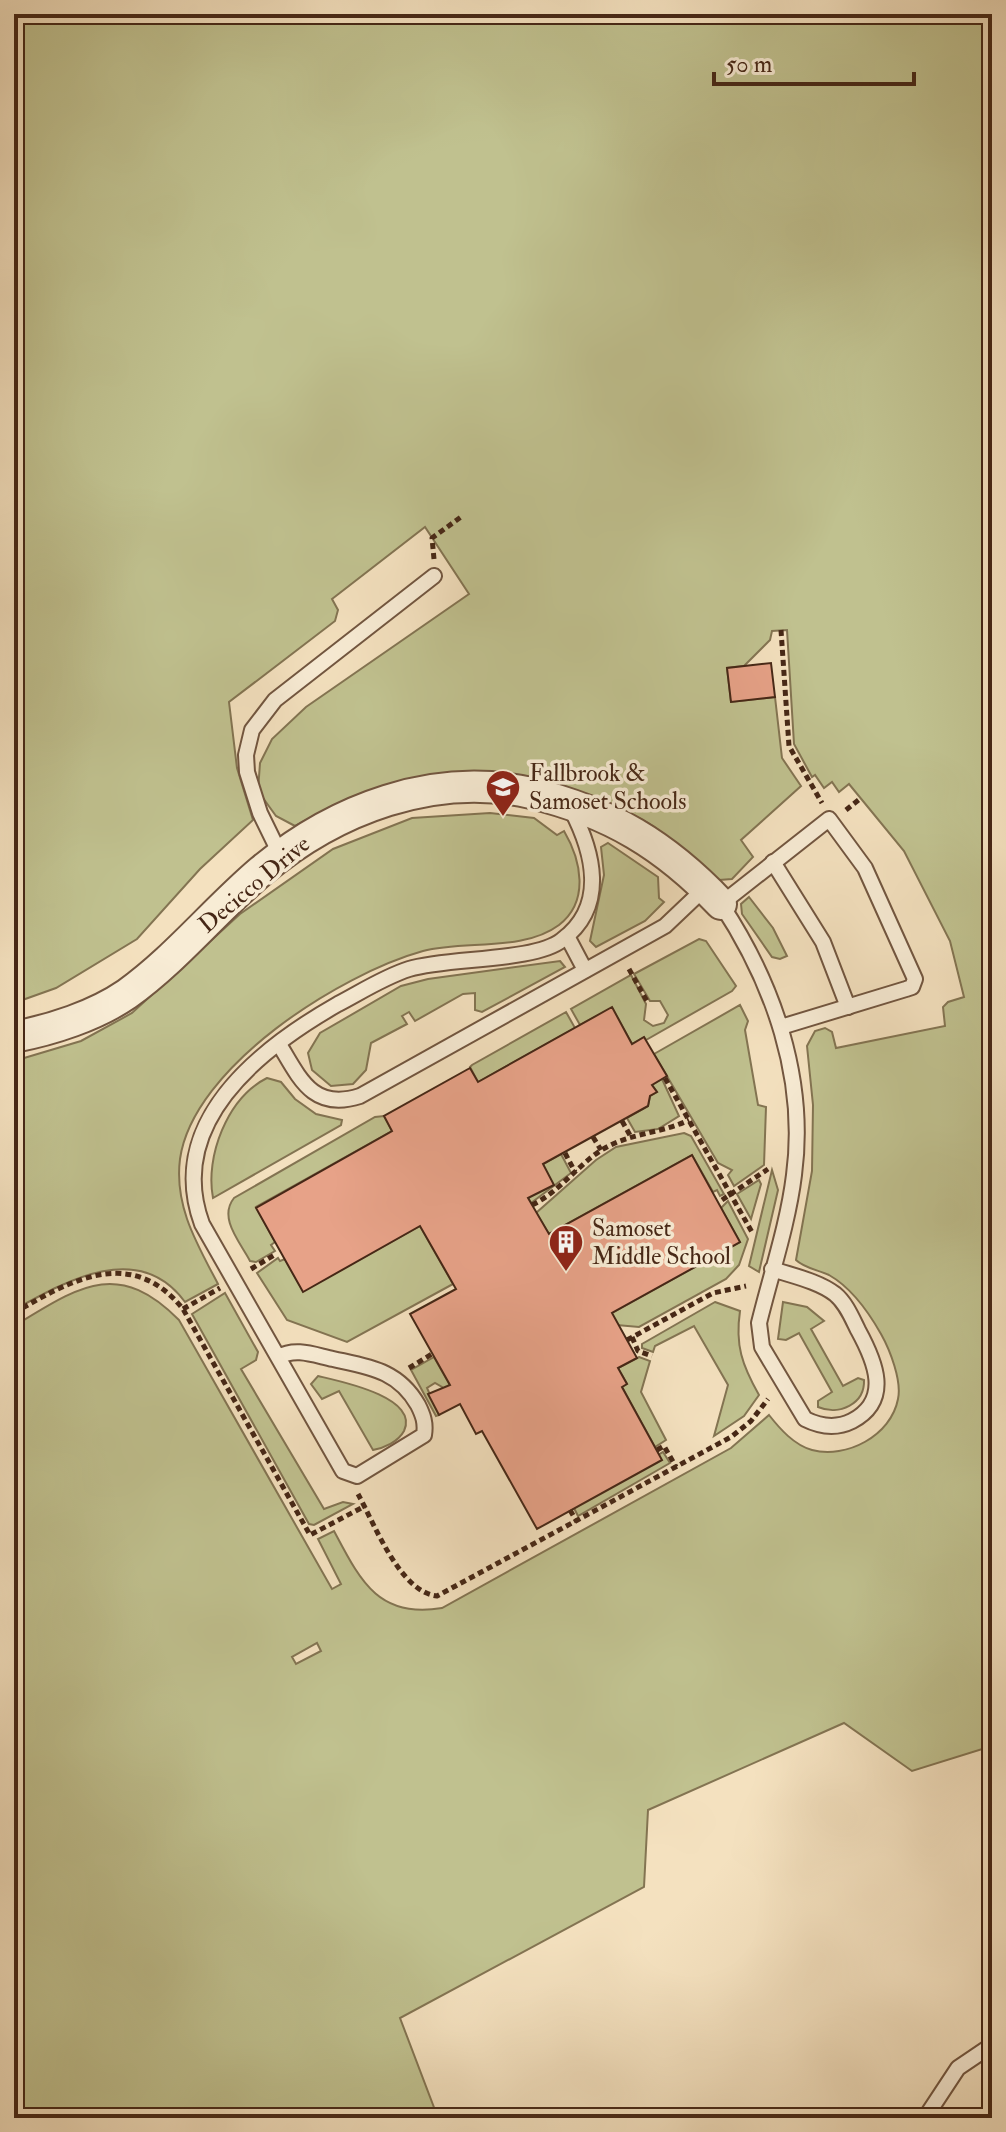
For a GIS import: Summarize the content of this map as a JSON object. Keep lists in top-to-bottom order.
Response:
{
  "streets": {
    "street": ["Decicco Drive"]
  },
  "places": {
    "school or university": ["Fallbrook & Samoset Schools"],
    "building": ["Samoset Middle School"]
  },
  "scale_bar": "50 m"
}
